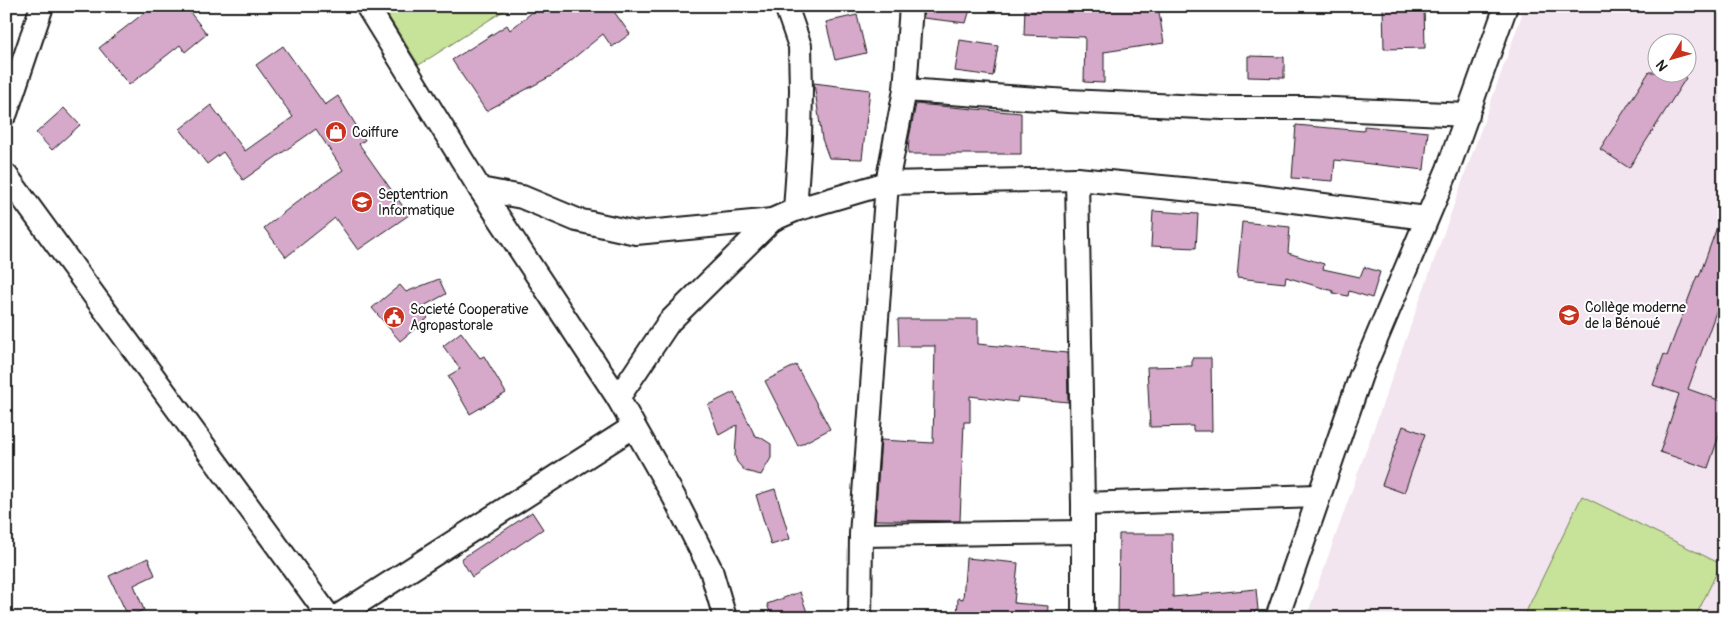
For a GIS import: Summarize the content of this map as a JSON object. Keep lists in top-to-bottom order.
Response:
{
  "places": {
    "shop": ["Coiffure"],
    "school or university": ["Septentrion Informatique", "Collège moderne de la Bénoué"],
    "public building": ["Societé Cooperative Agropastorale"]
  },
  "north": "bottom left"
}
